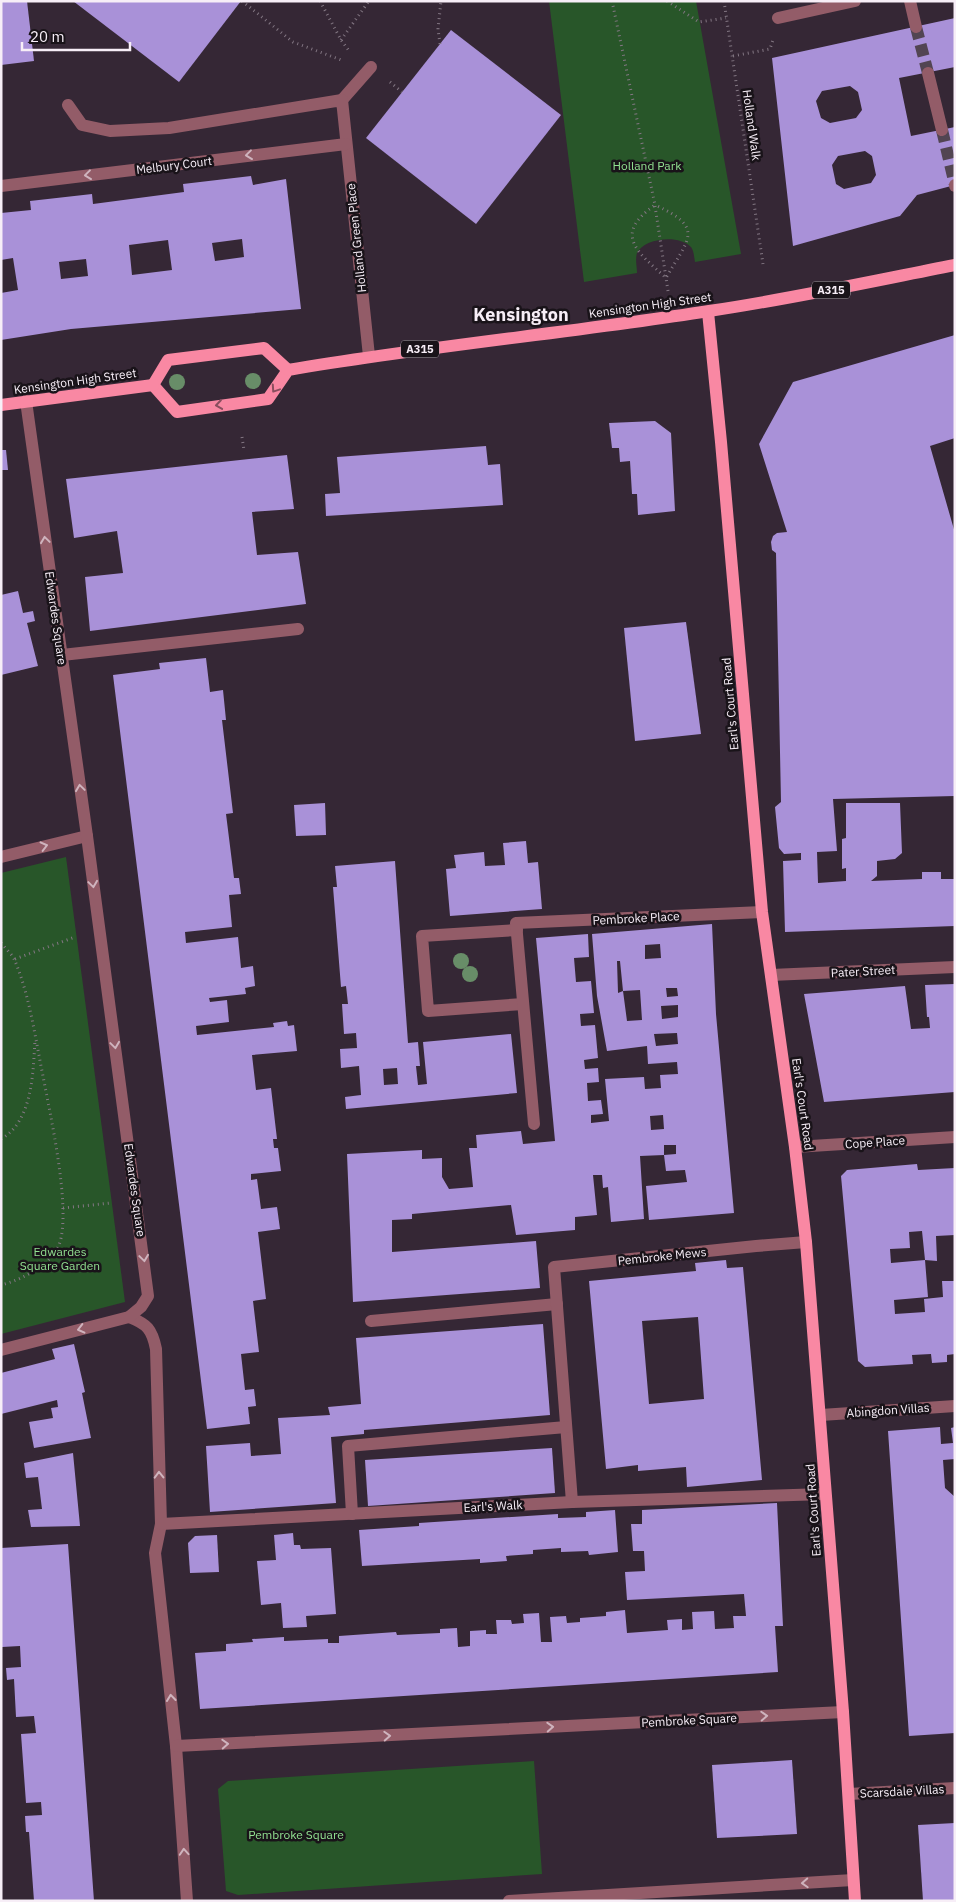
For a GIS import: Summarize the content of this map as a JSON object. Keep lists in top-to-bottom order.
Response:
{
  "streets": {
    "main road": ["A315", "Kensington High Street", "Earl's Court Road"],
    "street": [
      "Melbury Court",
      "Holland Green Place",
      "Edwardes Square",
      "Pembroke Place",
      "Pater Street",
      "Cope Place",
      "Pembroke Mews",
      "Abingdon Villas",
      "Earl's Walk",
      "Pembroke Square",
      "Scarsdale Villas"
    ],
    "path": ["Holland Walk"]
  },
  "crossings": [
    ["Melbury Court", "Holland Green Place"],
    ["Holland Green Place", "Kensington High Street"],
    ["Kensington High Street", "Edwardes Square"],
    ["Kensington High Street", "Earl's Court Road"],
    ["Earl's Court Road", "Pembroke Place"],
    ["Earl's Court Road", "Pater Street"],
    ["Earl's Court Road", "Cope Place"],
    ["Earl's Court Road", "Pembroke Mews"],
    ["Earl's Court Road", "Abingdon Villas"],
    ["Earl's Court Road", "Earl's Walk"],
    ["Earl's Court Road", "Pembroke Square"],
    ["Earl's Court Road", "Scarsdale Villas"],
    ["Pembroke Mews", "Earl's Walk"]
  ],
  "one_way": ["Pembroke Square"],
  "districts": ["Kensington"],
  "parks": ["Holland Park", "Edwardes Square Garden", "Pembroke Square"],
  "scale_bar": "20 m"
}
